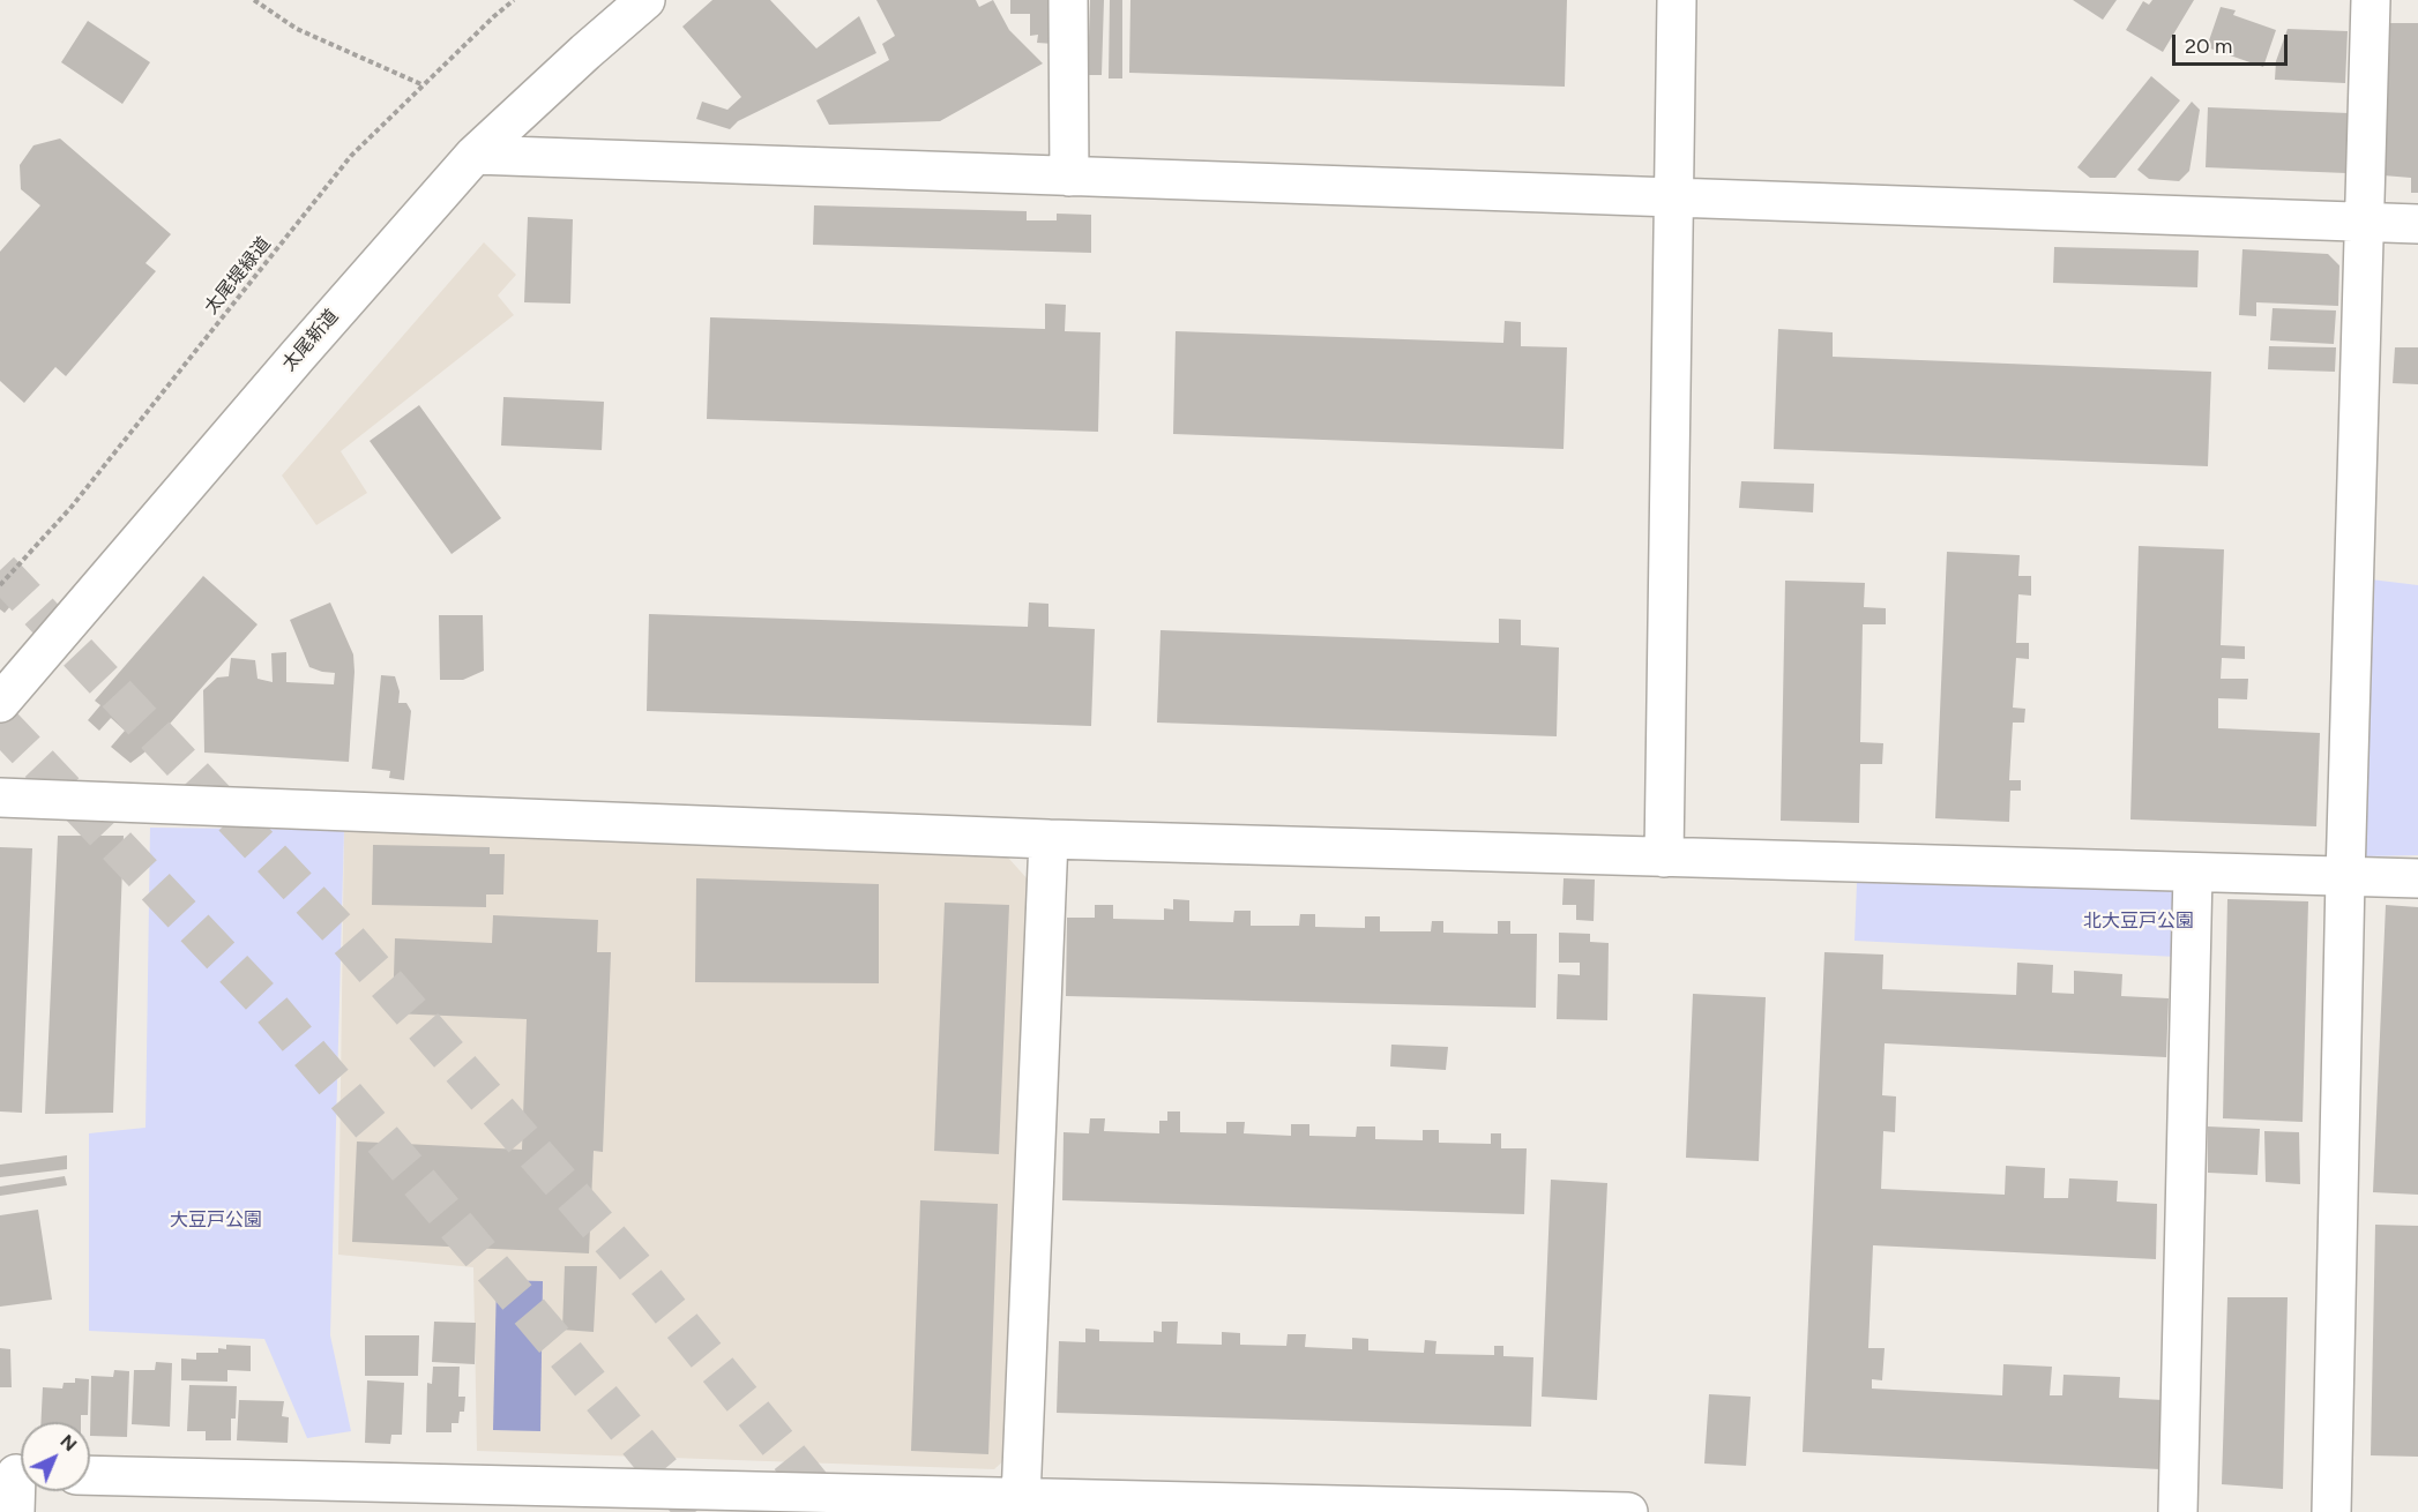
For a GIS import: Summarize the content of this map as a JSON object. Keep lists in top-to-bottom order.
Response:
{
  "streets": {
    "street": ["太尾新道"],
    "path": ["太尾堤緑道"]
  },
  "parks": ["北大豆戸公園", "大豆戸公園"],
  "scale_bar": "20 m",
  "north": "top right"
}
